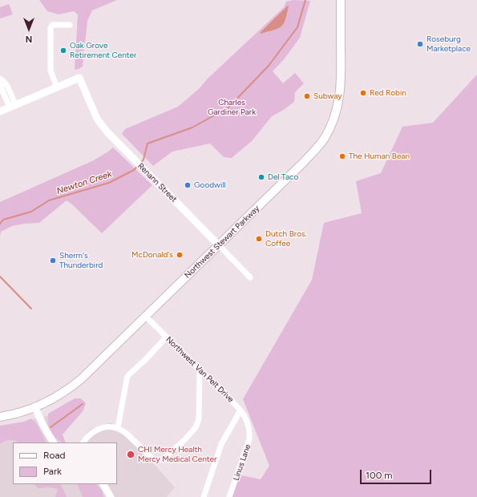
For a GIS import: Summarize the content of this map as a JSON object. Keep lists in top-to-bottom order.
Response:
{
  "streets": {
    "main road": ["Northwest Stewart Parkway"],
    "street": ["Renann Street", "Northwest Van Pelt Drive", "Linus Lane"]
  },
  "crossings": [
    ["Renann Street", "Northwest Stewart Parkway"],
    ["Northwest Stewart Parkway", "Northwest Van Pelt Drive"],
    ["Northwest Van Pelt Drive", "Linus Lane"]
  ],
  "water": ["Newton Creek"],
  "parks": ["Charles Gardiner Park"],
  "places": [
    "Roseburg Marketplace",
    "Oak Grove Retirement Center",
    "Red Robin",
    "Subway",
    "The Human Bean",
    "Del Taco",
    "Goodwill",
    "Dutch Bros. Coffee",
    "McDonald's",
    "Sherm's Thunderbird",
    "CHI Mercy Health Mercy Medical Center"
  ],
  "legend": ["Road", "Park"],
  "scale_bar": "100 m",
  "north": "bottom"
}
